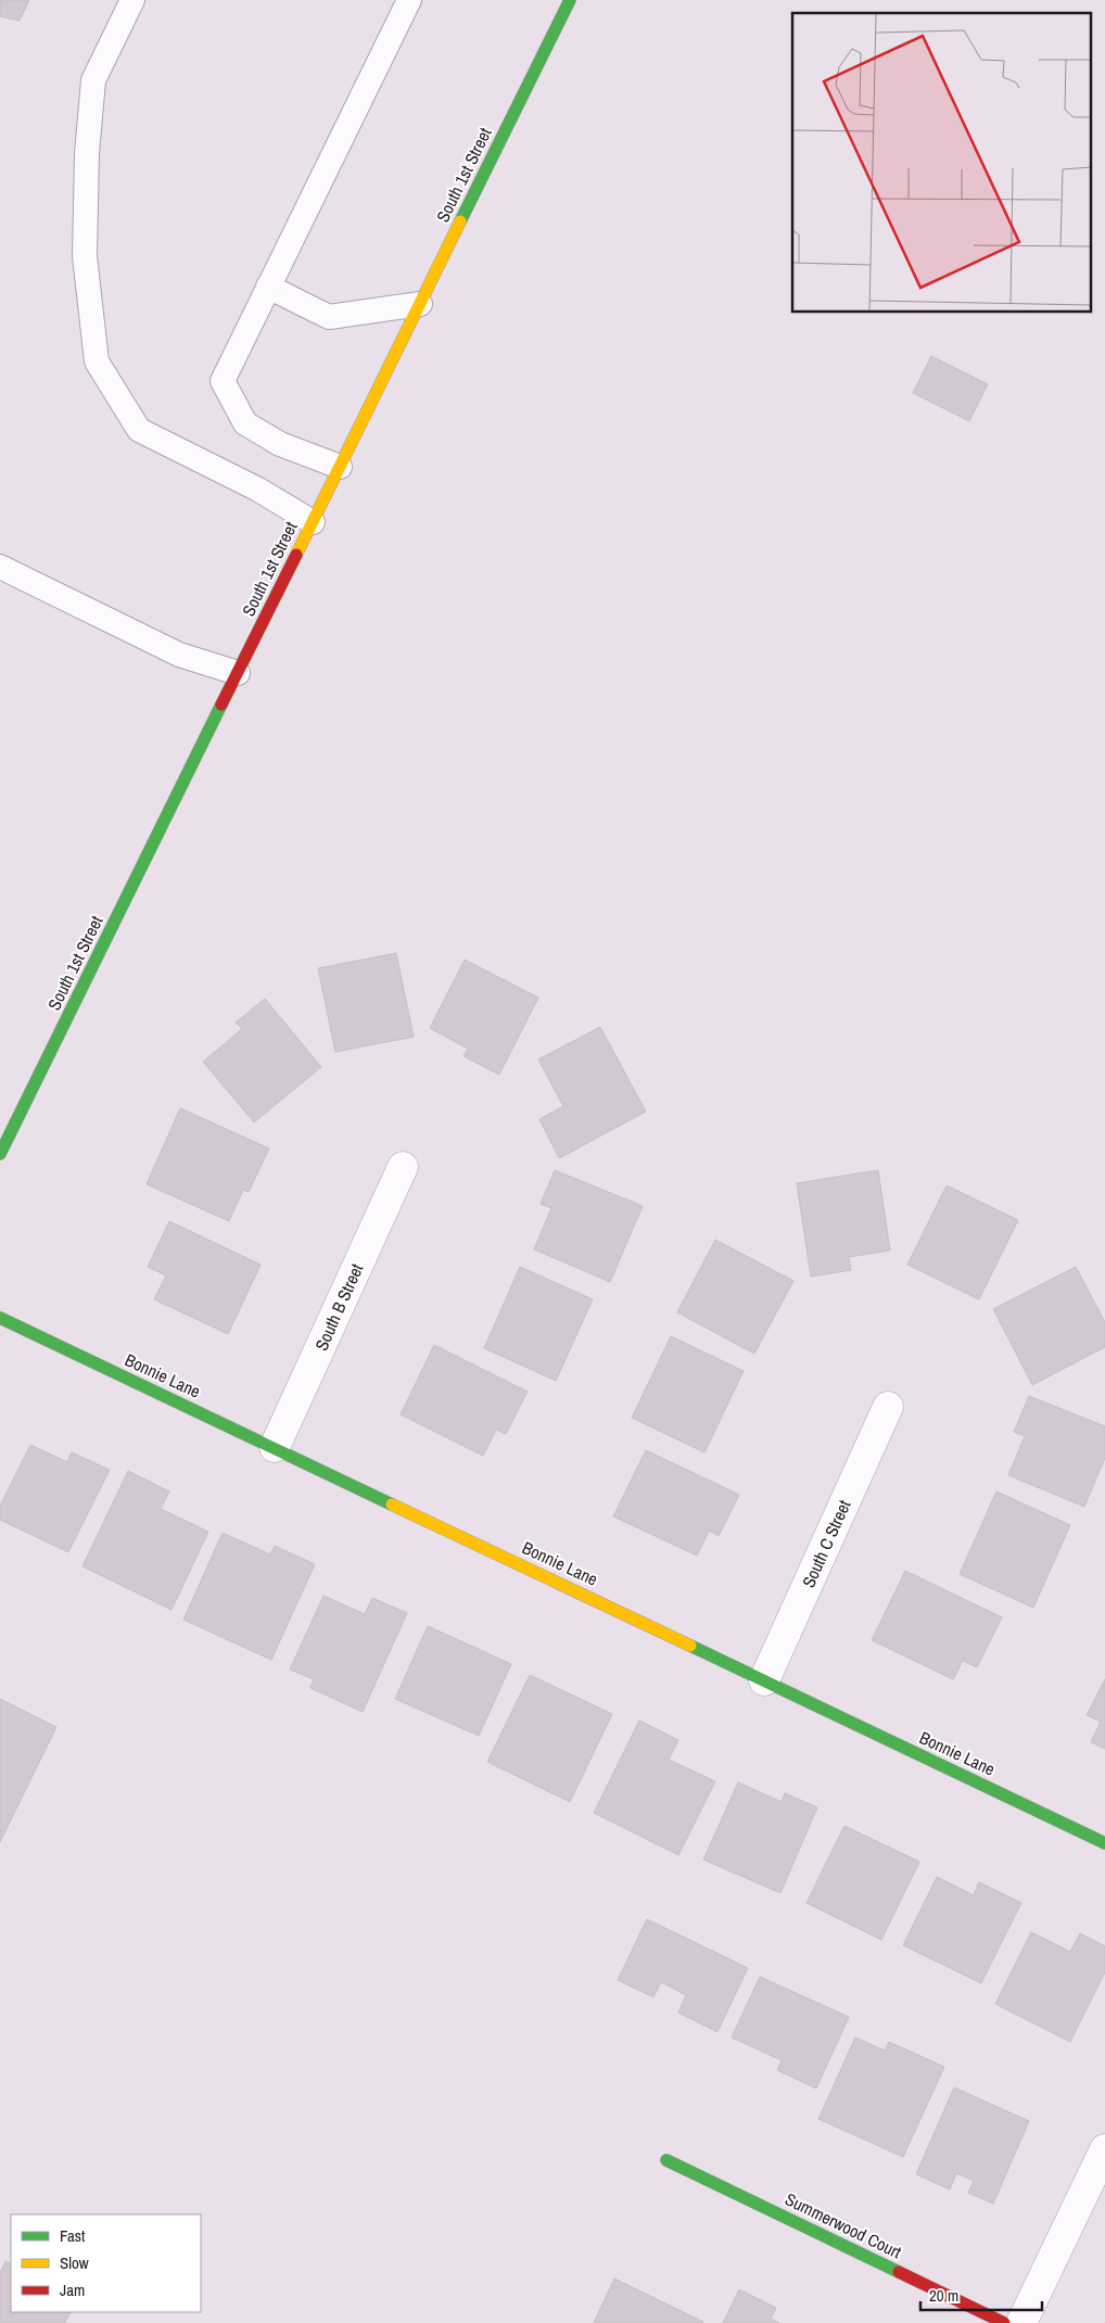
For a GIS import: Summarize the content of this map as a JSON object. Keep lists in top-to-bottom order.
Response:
{
  "streets": {
    "street": [
      "South 1st Street",
      "South B Street",
      "Bonnie Lane",
      "South C Street",
      "Summerwood Court"
    ]
  },
  "crossings": [
    ["South B Street", "Bonnie Lane"],
    ["Bonnie Lane", "South C Street"]
  ],
  "legend": ["Fast", "Slow", "Jam"],
  "scale_bar": "20 m"
}
